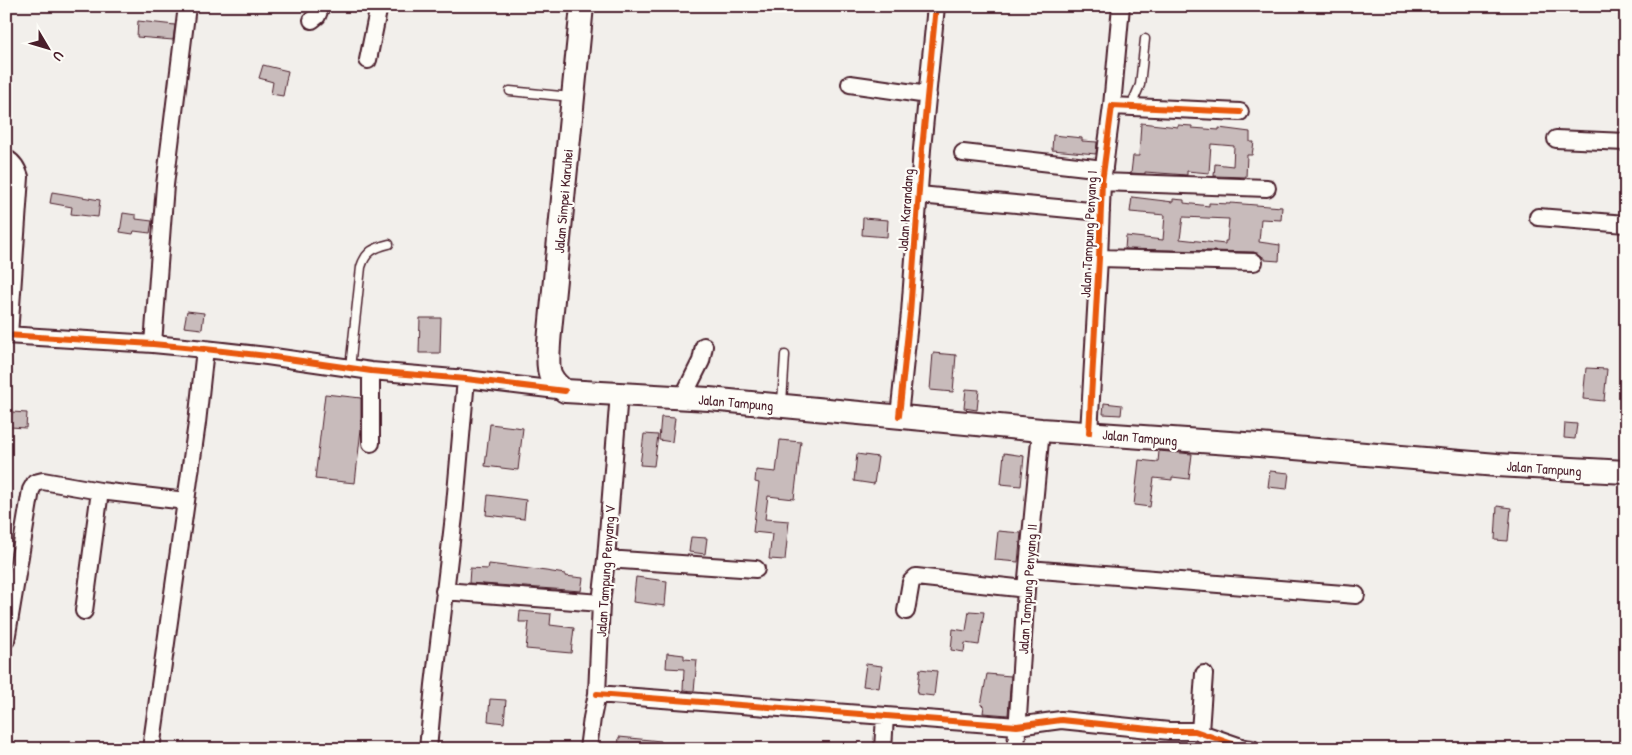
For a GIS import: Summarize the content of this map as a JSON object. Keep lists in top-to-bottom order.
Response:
{
  "streets": {
    "main road": ["Jalan Simpei Karuhei", "Jalan Tampung"],
    "street": [
      "Jalan Karandang",
      "Jalan Tampung Penyang I",
      "Jalan Tampung Penyang V",
      "Jalan Tampung Penyang II"
    ]
  },
  "crossings": [
    ["Jalan Simpei Karuhei", "Jalan Tampung"],
    ["Jalan Karandang", "Jalan Tampung"],
    ["Jalan Tampung Penyang I", "Jalan Tampung"],
    ["Jalan Tampung", "Jalan Tampung Penyang V"],
    ["Jalan Tampung", "Jalan Tampung Penyang II"]
  ],
  "north": "bottom right"
}
